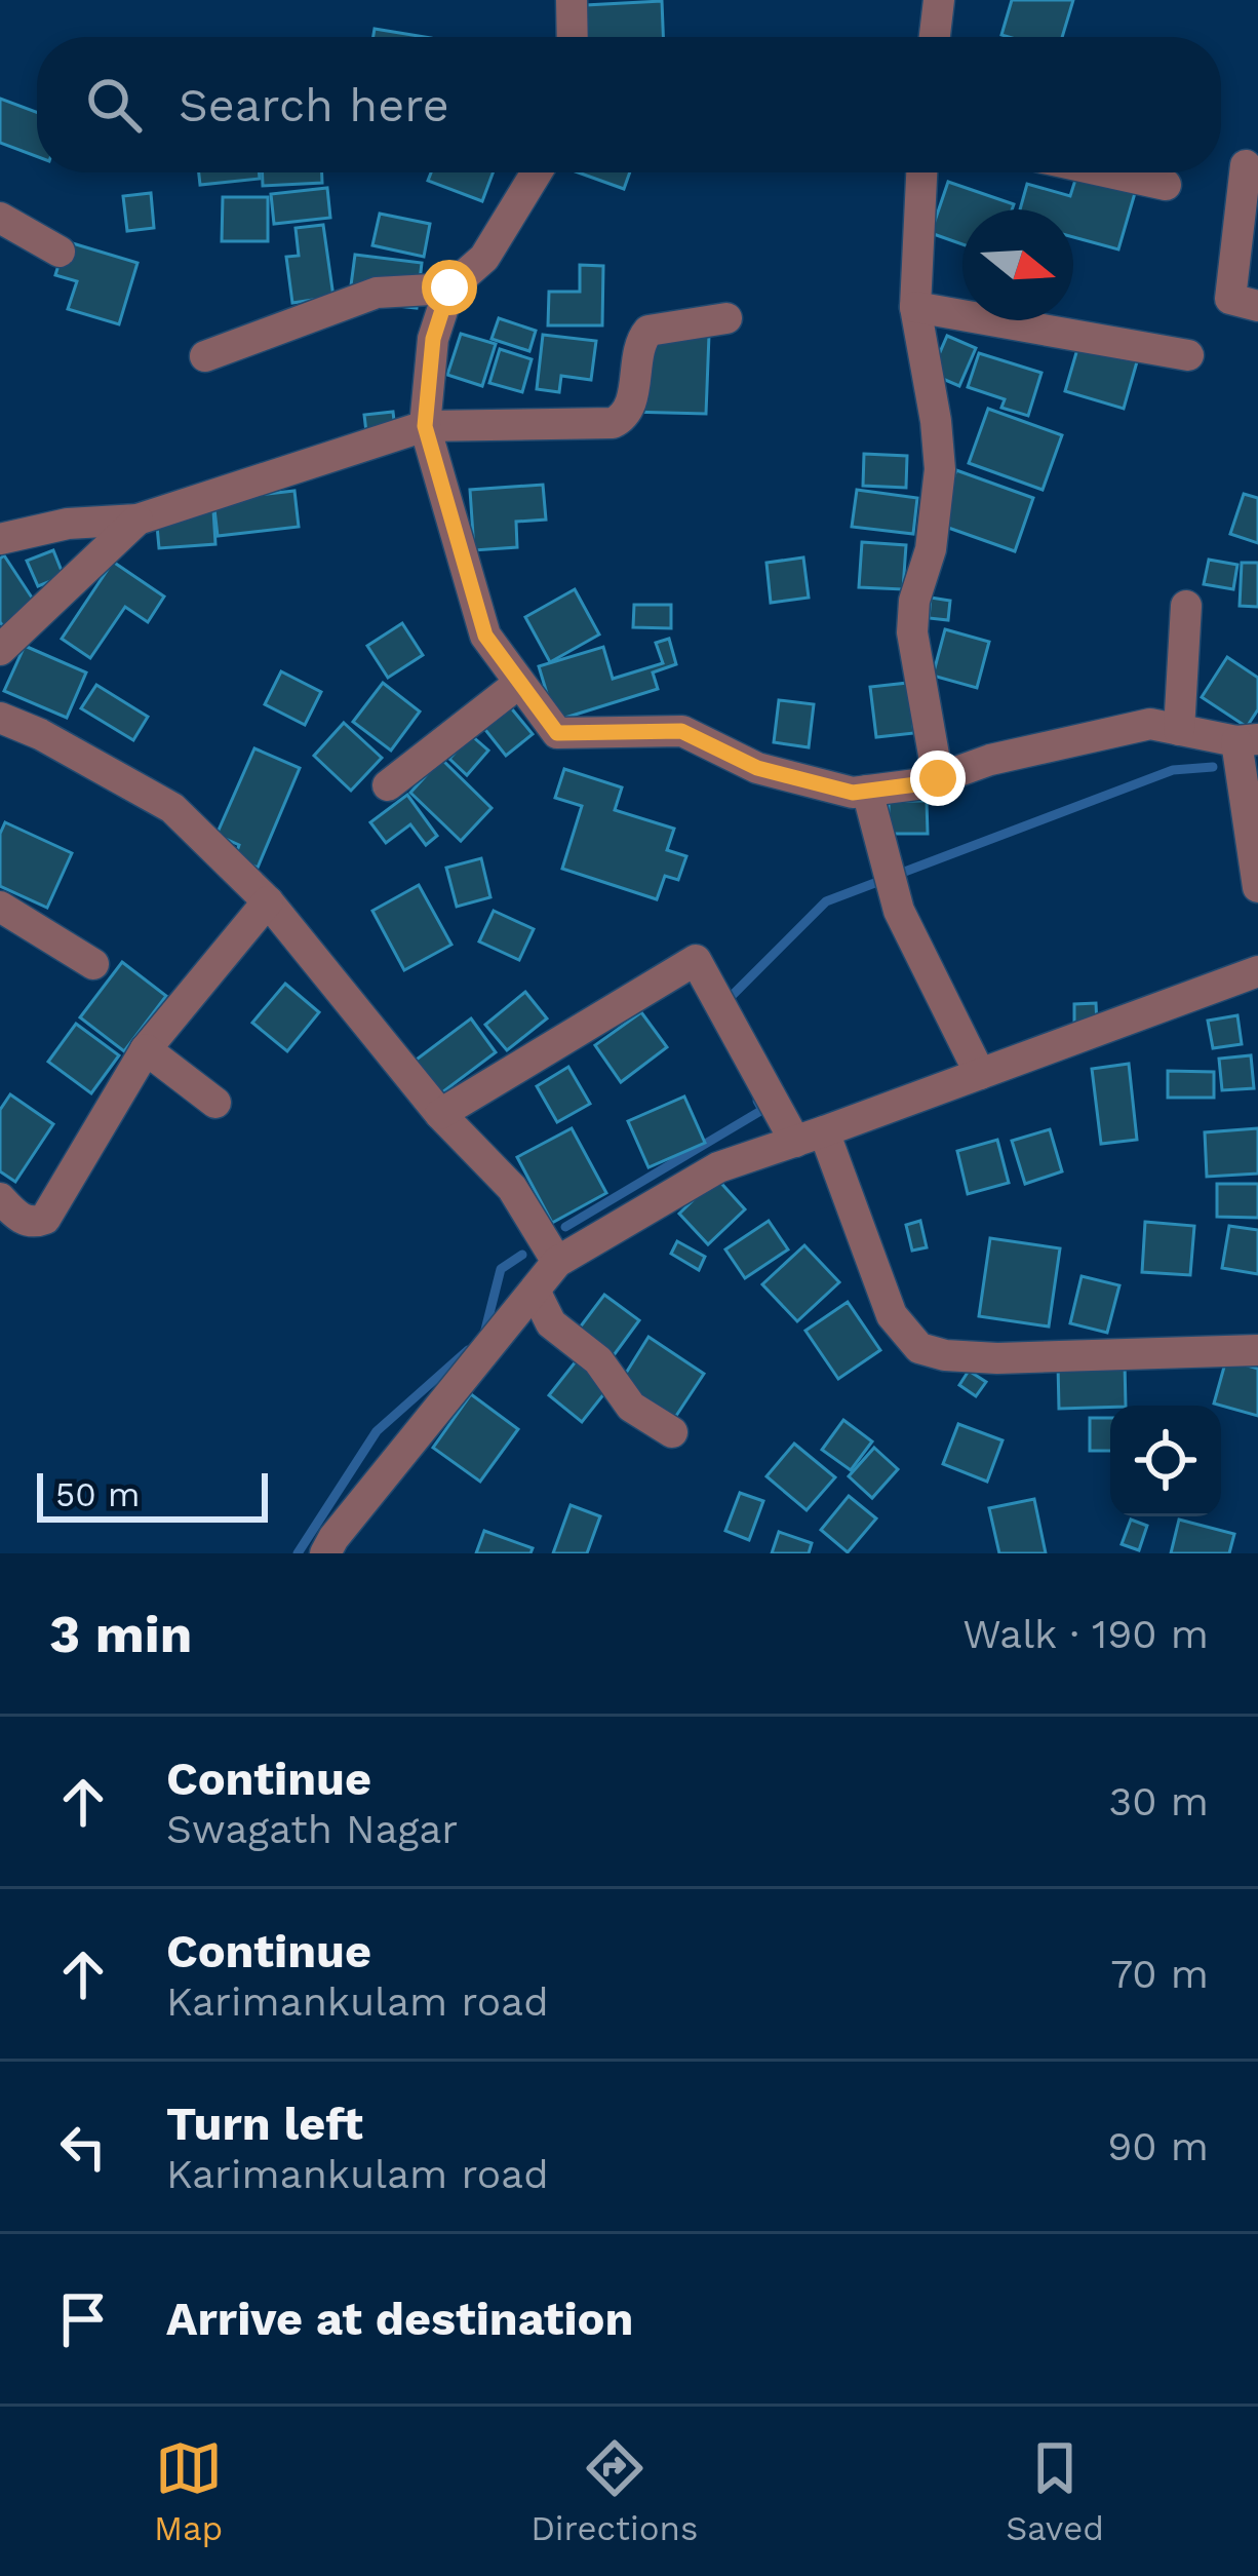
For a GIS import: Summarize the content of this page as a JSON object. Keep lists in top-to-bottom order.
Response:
{
  "scale_bar": "50 m",
  "north": "right",
  "page": {
    "search": "Search here",
    "scale": "50 m",
    "heading": ["3 min", "Walk · 190 m"],
    "list": [
      ["Continue", "Swagath Nagar", "30 m"],
      ["Continue", "Karimankulam road", "70 m"],
      ["Turn left", "Karimankulam road", "90 m"],
      "Arrive at destination"
    ],
    "nav": ["Map", "Directions", "Saved"]
  }
}
